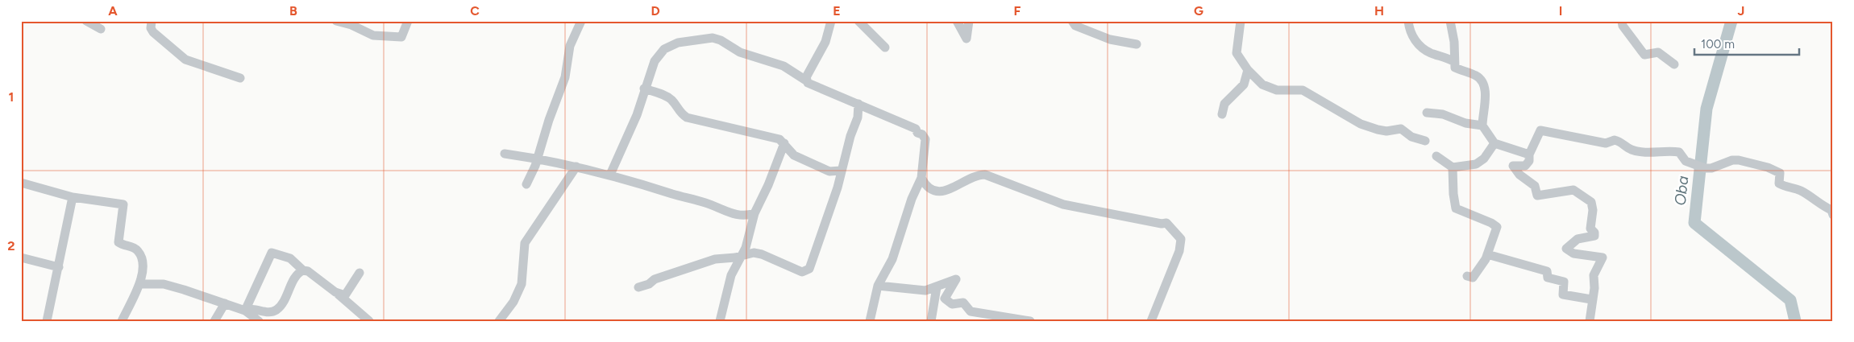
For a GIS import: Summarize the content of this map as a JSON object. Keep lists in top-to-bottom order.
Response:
{
  "water": ["Oba"],
  "scale_bar": "100 m",
  "grid": {
    "columns": [
      "A",
      "B",
      "C",
      "D",
      "E",
      "F",
      "G",
      "H",
      "I",
      "J"
    ],
    "rows": ["1", "2"]
  }
}
